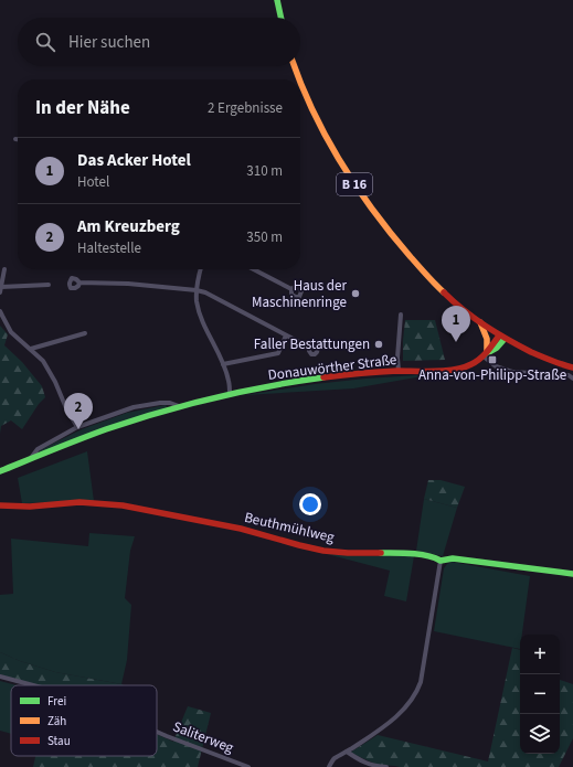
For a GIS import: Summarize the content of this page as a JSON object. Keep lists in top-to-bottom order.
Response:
{
  "streets": {
    "main road": ["B 16", "Donauwörther Straße", "Beuthmühlweg"],
    "street": ["Saliterweg"]
  },
  "crossings": [
    ["B 16", "Donauwörther Straße"]
  ],
  "places": {
    "other": ["Haus der Maschinenringe", "Faller Bestattungen"],
    "transit": ["Anna-von-Philipp-Straße"]
  },
  "legend": ["Frei", "Zäh", "Stau"],
  "page": {
    "search": "Hier suchen",
    "heading": ["In der Nähe", "2 Ergebnisse"],
    "list": [
      {
        "mark": "1",
        "name": "Das Acker Hotel",
        "note": "Hotel",
        "value": "310 m"
      },
      {
        "mark": "2",
        "name": "Am Kreuzberg",
        "note": "Haltestelle",
        "value": "350 m"
      }
    ],
    "pins": ["1", "2"],
    "map_buttons": ["+", "−"]
  }
}
